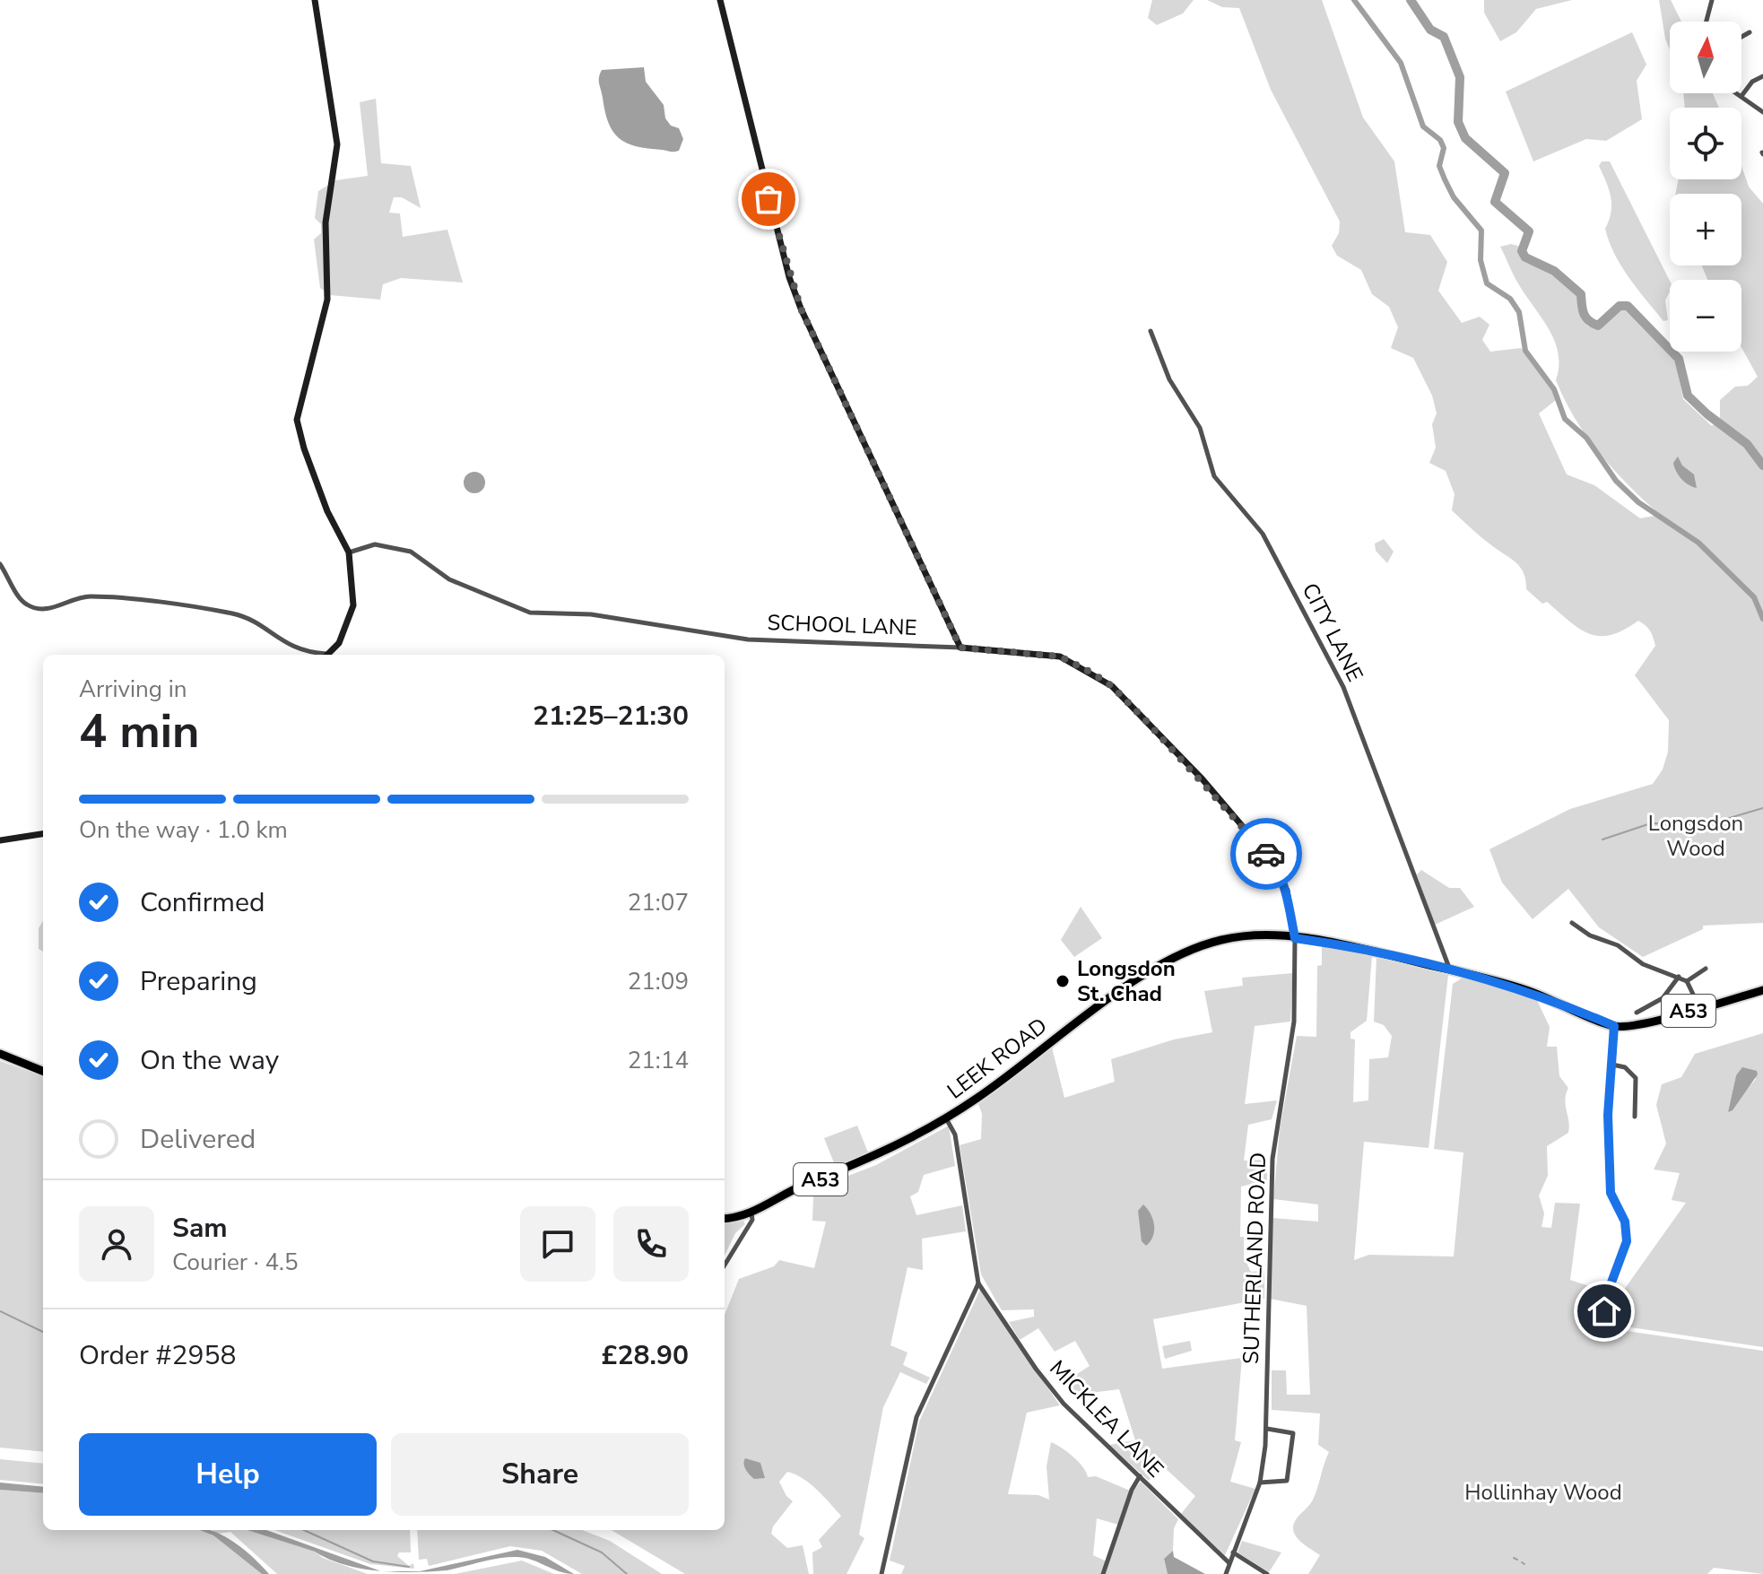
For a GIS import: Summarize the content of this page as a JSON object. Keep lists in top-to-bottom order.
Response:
{
  "streets": {
    "highway": ["A53", "LEEK ROAD"],
    "street": [
      "SCHOOL LANE",
      "CITY LANE",
      "SUTHERLAND ROAD",
      "MICKLEA LANE"
    ]
  },
  "crossings": [
    ["SCHOOL LANE", "A53"],
    ["SCHOOL LANE", "LEEK ROAD"],
    ["SCHOOL LANE", "SUTHERLAND ROAD"],
    ["CITY LANE", "A53"],
    ["A53", "LEEK ROAD"],
    ["A53", "SUTHERLAND ROAD"],
    ["LEEK ROAD", "SUTHERLAND ROAD"],
    ["SUTHERLAND ROAD", "MICKLEA LANE"]
  ],
  "parks": ["Longsdon Wood", "Hollinhay Wood"],
  "places": ["Longsdon St. Chad"],
  "north": "top",
  "page": {
    "map_buttons": ["+", "−"],
    "heading": ["4 min", "Arriving in", "21:25–21:30"],
    "panel": [
      "Sam",
      "Courier · 4.5",
      "Order #2958",
      "£28.90"
    ],
    "bar": "On the way · 1.0 km",
    "list": [
      ["Confirmed", "21:07"],
      ["Preparing", "21:09"],
      ["On the way", "21:14"],
      "Delivered"
    ],
    "buttons": ["Help", "Share"]
  }
}
